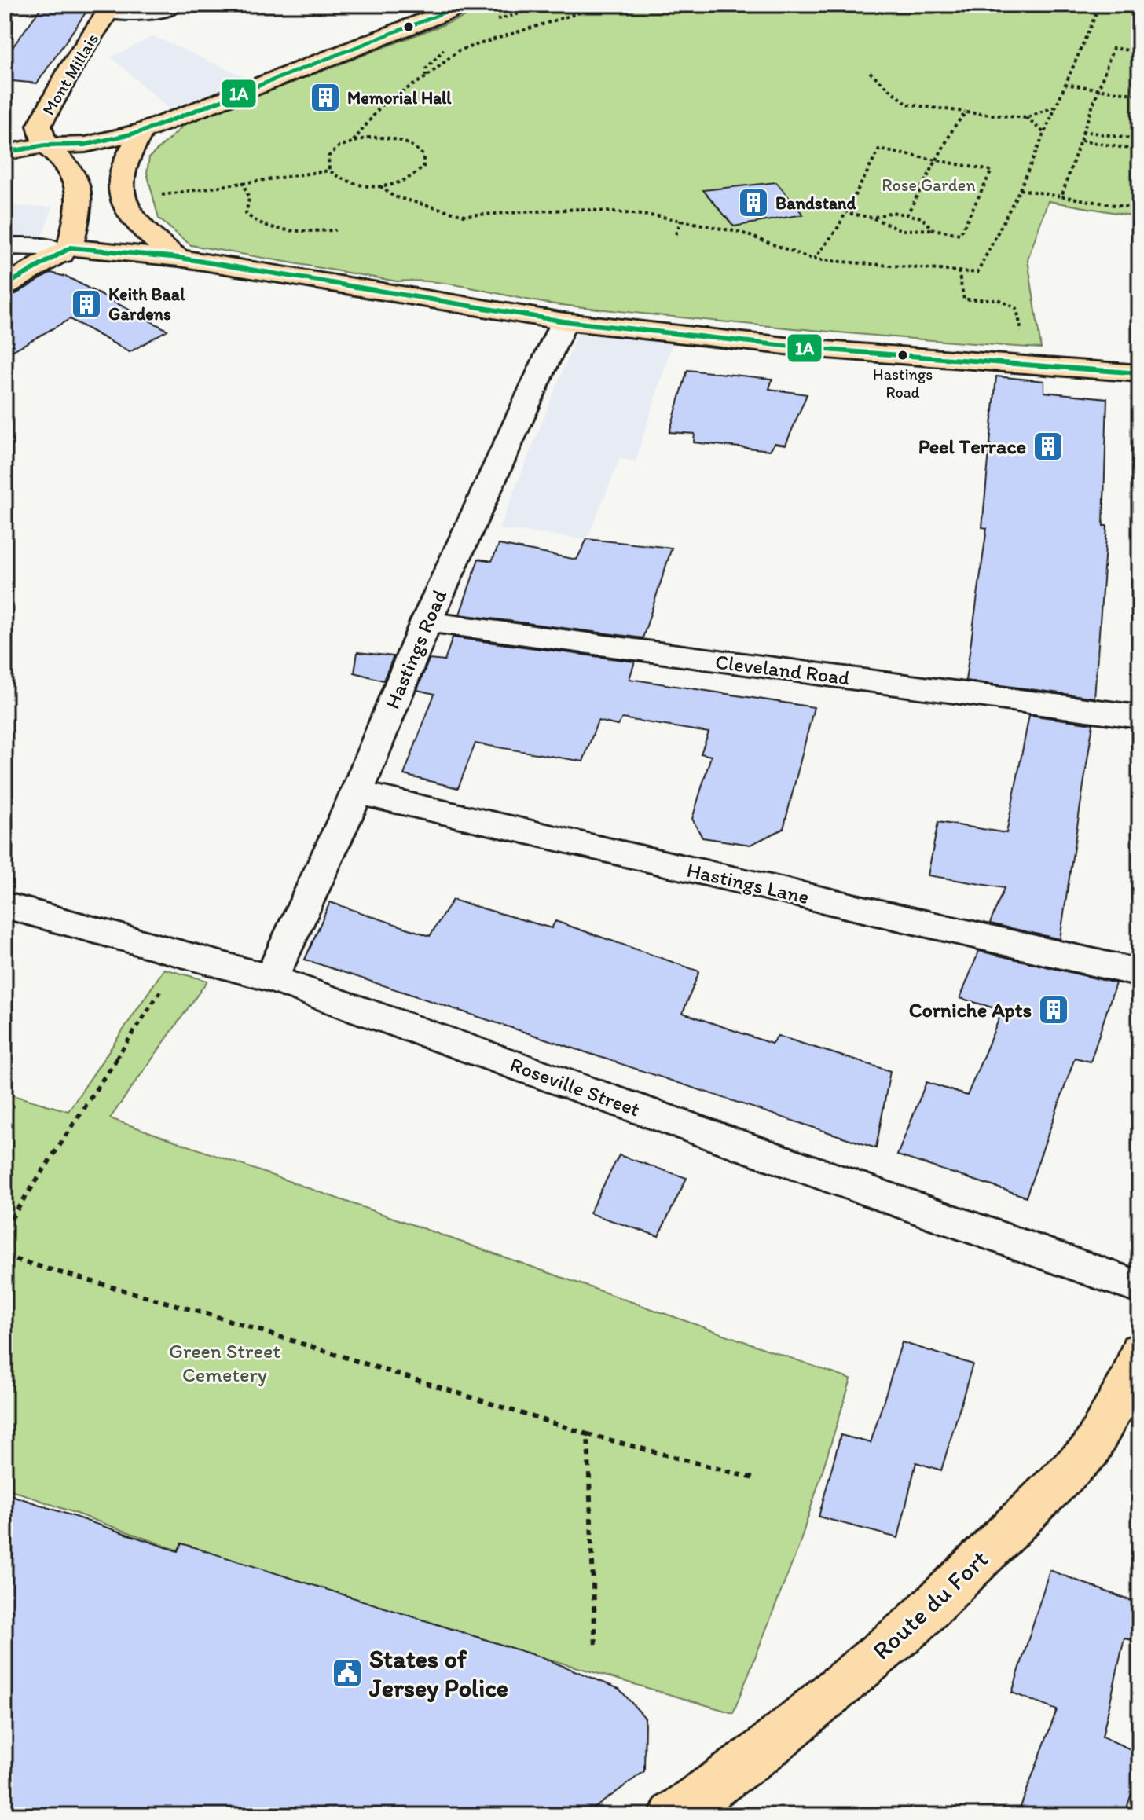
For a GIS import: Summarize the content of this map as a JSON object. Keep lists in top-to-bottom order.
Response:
{
  "streets": {
    "main road": [
      "Mont Millais",
      "Hastings Road",
      "Cleveland Road",
      "Hastings Lane",
      "Roseville Street",
      "Route du Fort"
    ]
  },
  "crossings": [
    ["Hastings Road", "Cleveland Road"],
    ["Hastings Road", "Hastings Lane"],
    ["Hastings Road", "Roseville Street"]
  ],
  "parks": ["Rose Garden", "Green Street Cemetery"],
  "places": {
    "building": [
      "Memorial Hall",
      "Bandstand",
      "Keith Baal Gardens",
      "Peel Terrace",
      "Corniche Apts"
    ],
    "other": ["Hastings Road"],
    "public building": ["States of Jersey Police"]
  },
  "lines": ["transit line 1A"]
}
